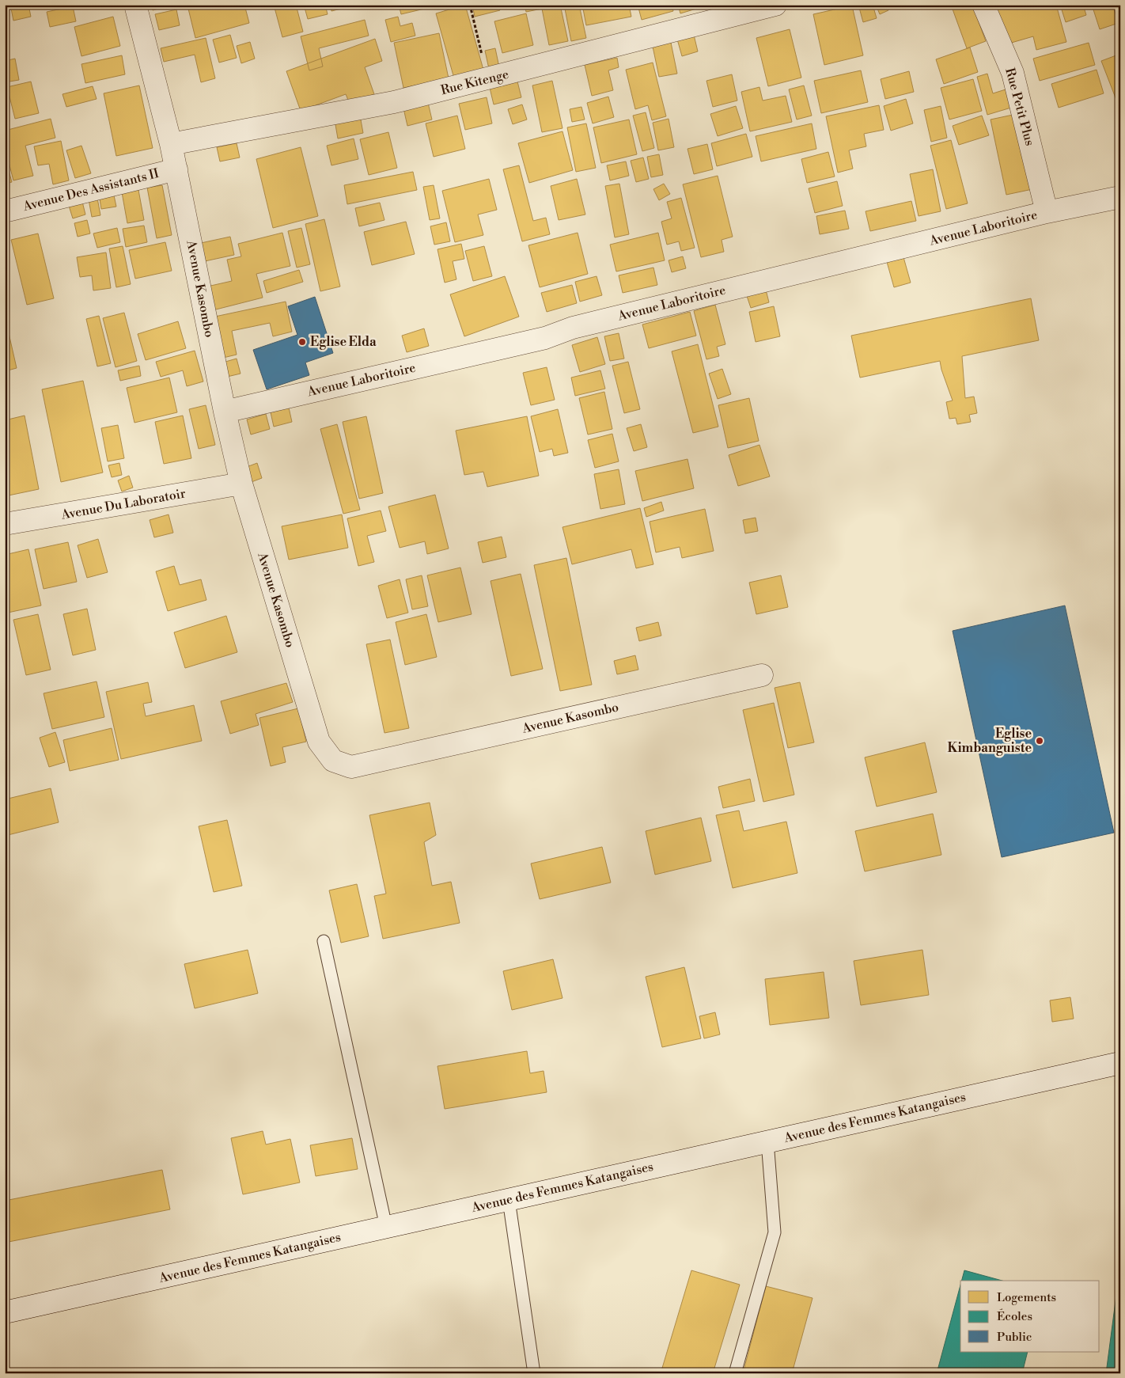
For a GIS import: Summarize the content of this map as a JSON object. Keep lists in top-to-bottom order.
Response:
{
  "streets": {
    "street": [
      "Rue Kitenge",
      "Rue Petit Plus",
      "Avenue Des Assistants II",
      "Avenue Laboritoire",
      "Avenue Kasombo",
      "Avenue Du Laboratoir",
      "Avenue des Femmes Katangaises"
    ]
  },
  "crossings": [
    ["Rue Kitenge", "Avenue Kasombo"],
    ["Rue Petit Plus", "Avenue Laboritoire"],
    ["Avenue Des Assistants II", "Avenue Kasombo"],
    ["Avenue Laboritoire", "Avenue Kasombo"],
    ["Avenue Kasombo", "Avenue Du Laboratoir"]
  ],
  "places": ["Eglise Elda", "Eglise Kimbanguiste"],
  "legend": ["Logements", "Écoles", "Public"]
}
